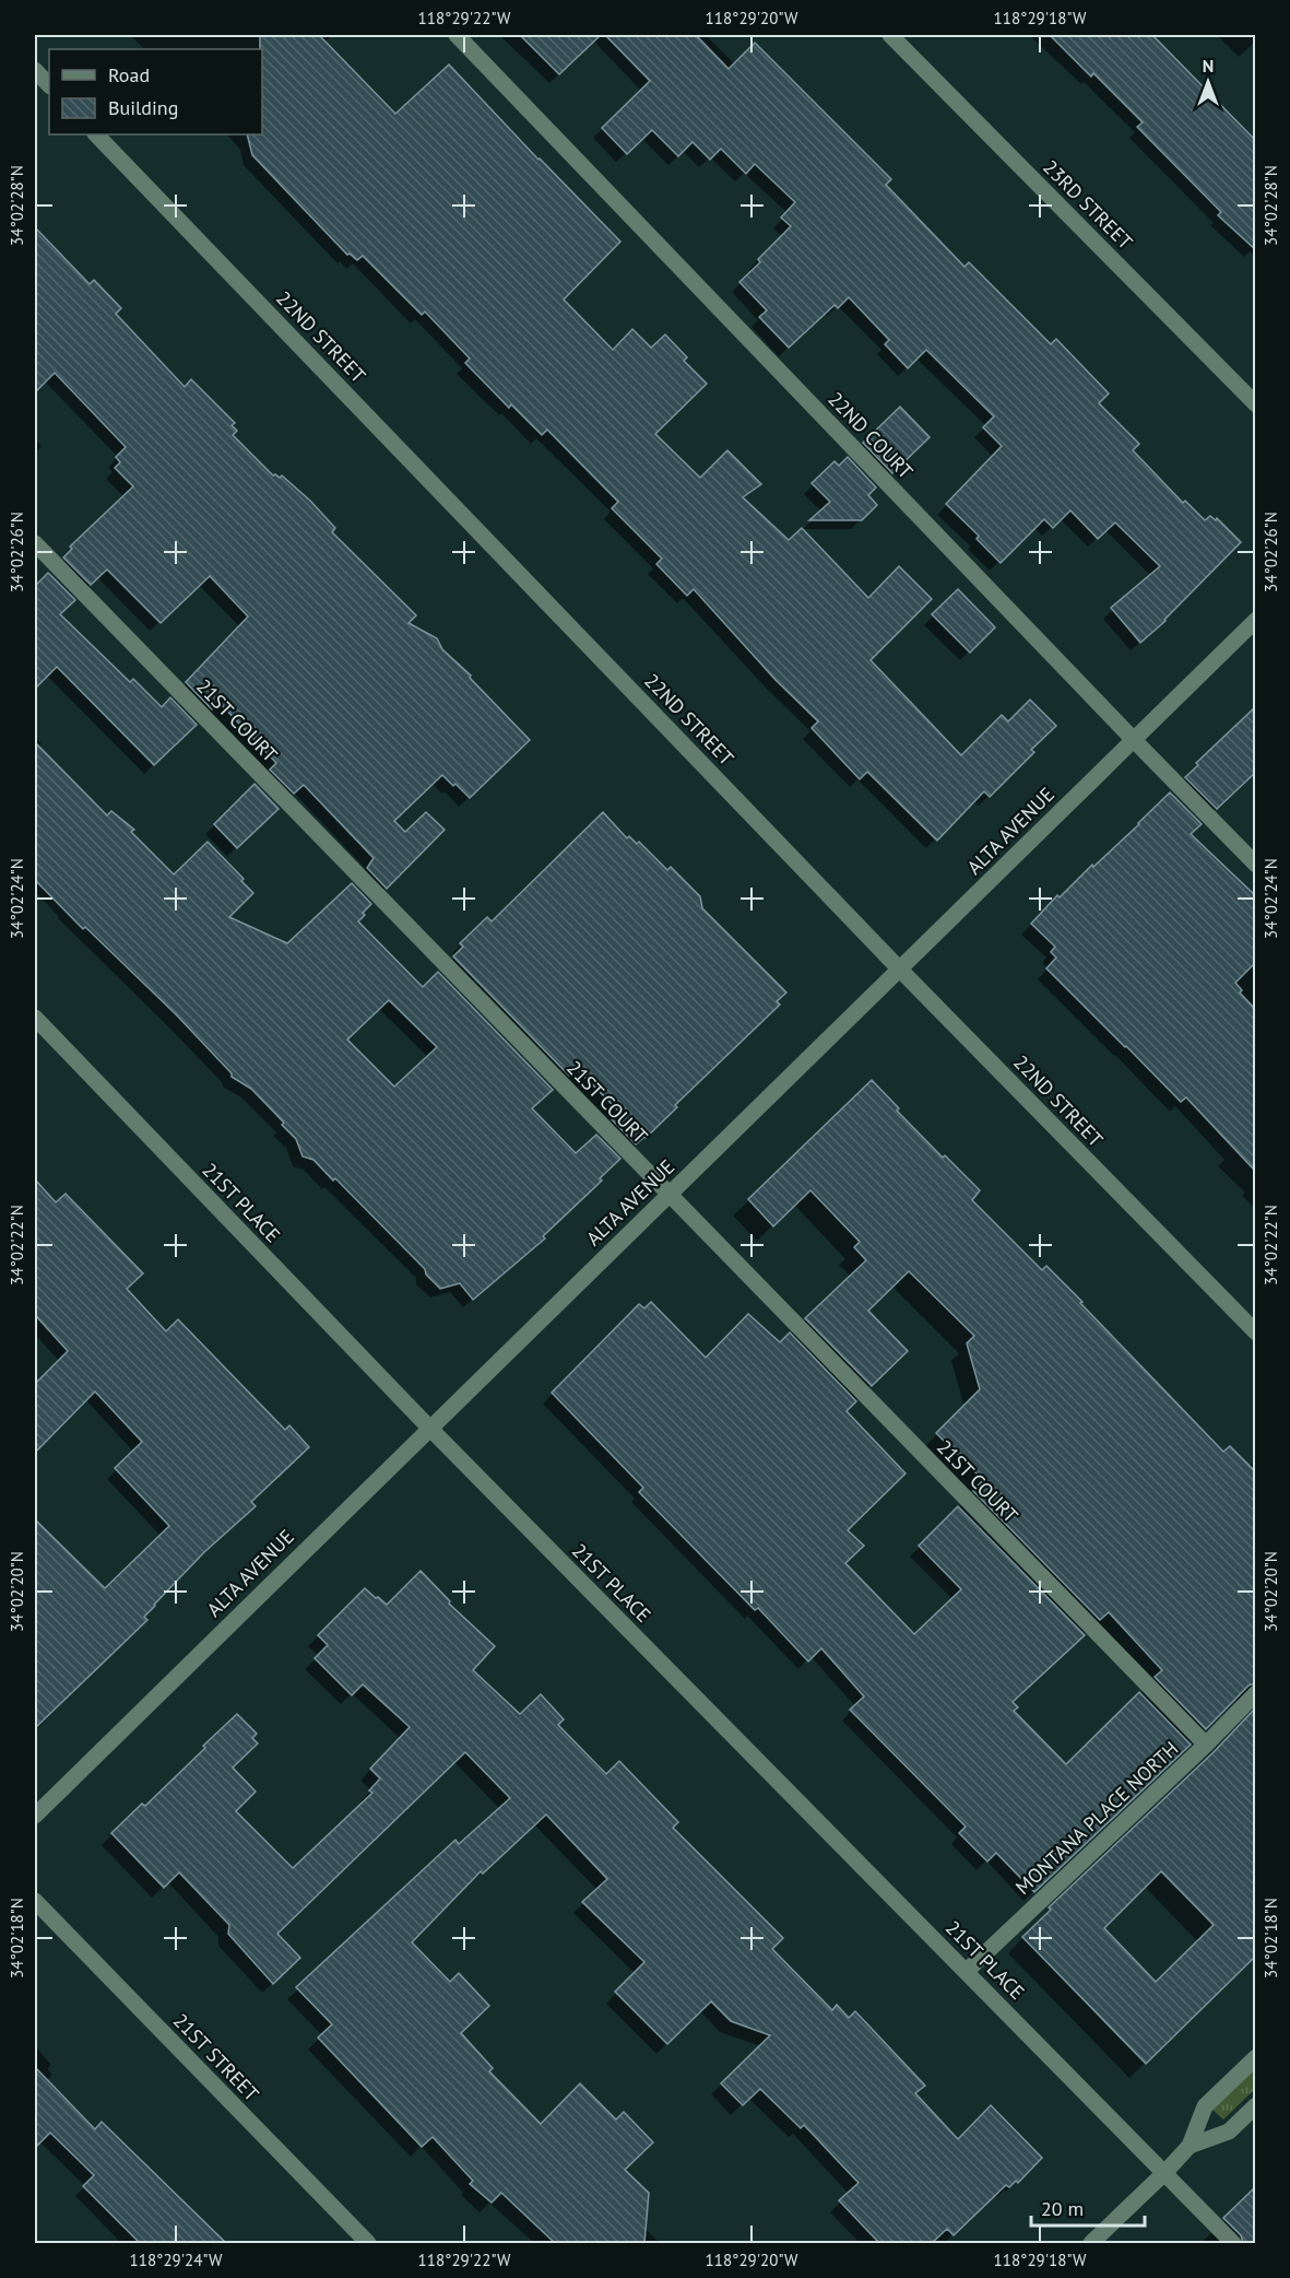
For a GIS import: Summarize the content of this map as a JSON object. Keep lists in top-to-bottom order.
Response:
{
  "streets": {
    "street": [
      "23RD STREET",
      "22ND STREET",
      "22ND COURT",
      "21ST COURT",
      "ALTA AVENUE",
      "21ST PLACE",
      "MONTANA PLACE NORTH",
      "21ST STREET"
    ]
  },
  "crossings": [
    ["22ND STREET", "ALTA AVENUE"],
    ["22ND COURT", "ALTA AVENUE"],
    ["21ST COURT", "ALTA AVENUE"],
    ["21ST COURT", "MONTANA PLACE NORTH"],
    ["ALTA AVENUE", "21ST PLACE"],
    ["21ST PLACE", "MONTANA PLACE NORTH"]
  ],
  "legend": ["Road", "Building"],
  "scale_bar": "20 m",
  "north": "top",
  "coordinates": [
    "118°29'22\"W",
    "118°29'20\"W",
    "118°29'18\"W",
    "34°02'28\"N",
    "34°02'26\"N",
    "34°02'24\"N",
    "34°02'22\"N",
    "34°02'20\"N",
    "34°02'18\"N",
    "118°29'24\"W"
  ]
}
